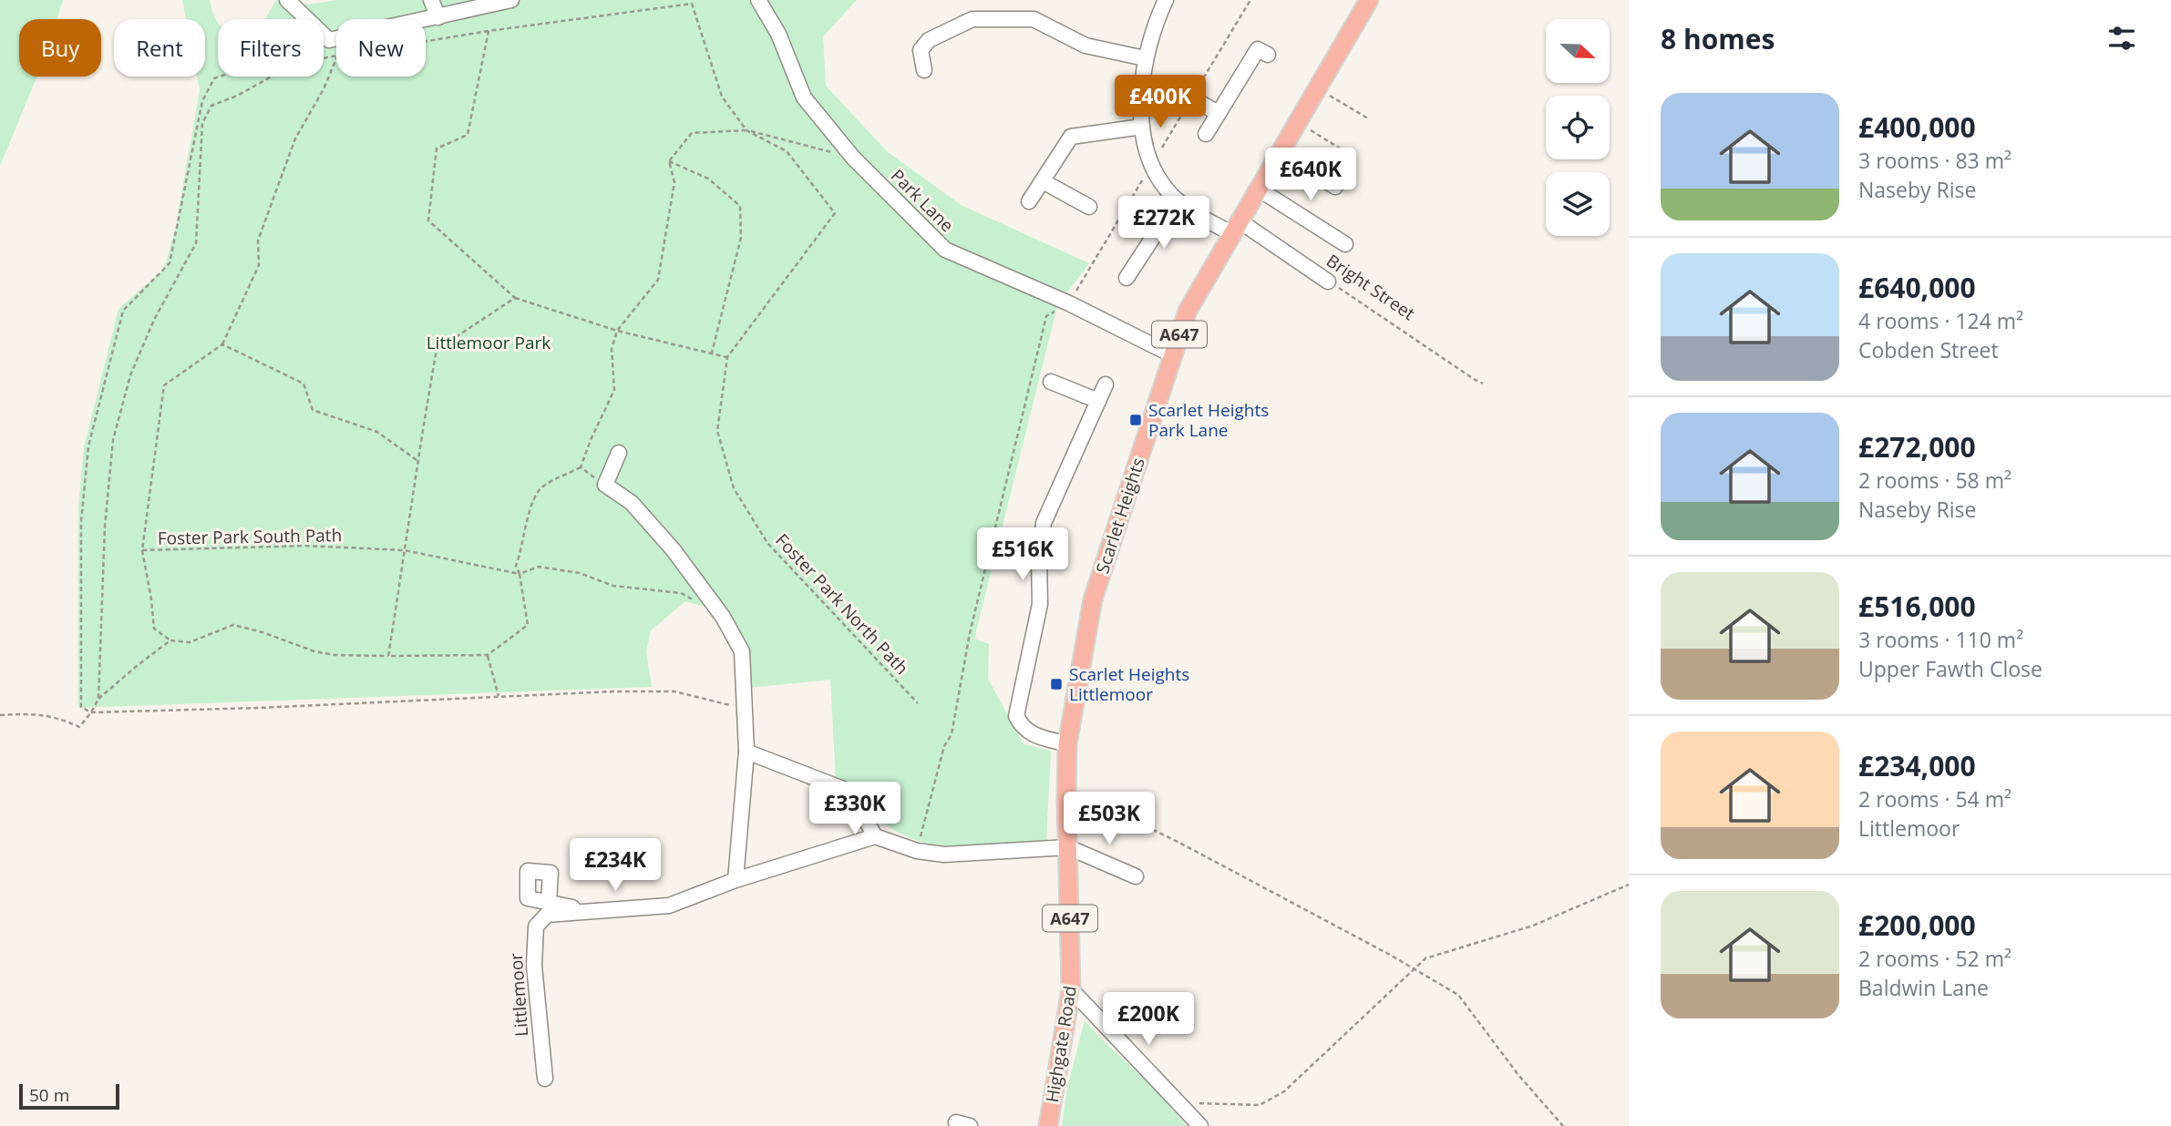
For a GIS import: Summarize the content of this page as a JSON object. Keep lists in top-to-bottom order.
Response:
{
  "streets": {
    "main road": ["A647", "Scarlet Heights", "Highgate Road"],
    "street": ["Park Lane", "Bright Street", "Littlemoor"],
    "path": ["Foster Park South Path", "Foster Park North Path"]
  },
  "crossings": [
    ["Park Lane", "Scarlet Heights"],
    ["Bright Street", "Scarlet Heights"],
    ["A647", "Scarlet Heights"],
    ["A647", "Highgate Road"]
  ],
  "parks": ["Littlemoor Park"],
  "places": {
    "transit": ["Scarlet Heights Park Lane", "Scarlet Heights Littlemoor"]
  },
  "scale_bar": "50 m",
  "north": "right",
  "page": {
    "heading": "8 homes",
    "chip": [
      "Buy",
      "Rent",
      "Filters",
      "New"
    ],
    "price": [
      "£400K",
      "£640K",
      "£272K",
      "£516K",
      "£330K",
      "£503K",
      "£234K",
      "£200K"
    ],
    "list": [
      {
        "name": "£400,000",
        "note": "3 rooms · 83 m² · Naseby Rise"
      },
      {
        "name": "£640,000",
        "note": "4 rooms · 124 m² · Cobden Street"
      },
      {
        "name": "£272,000",
        "note": "2 rooms · 58 m² · Naseby Rise"
      },
      {
        "name": "£516,000",
        "note": "3 rooms · 110 m² · Upper Fawth Close"
      },
      {
        "name": "£234,000",
        "note": "2 rooms · 54 m² · Littlemoor"
      },
      {
        "name": "£200,000",
        "note": "2 rooms · 52 m² · Baldwin Lane"
      }
    ],
    "scale": "50 m"
  }
}
